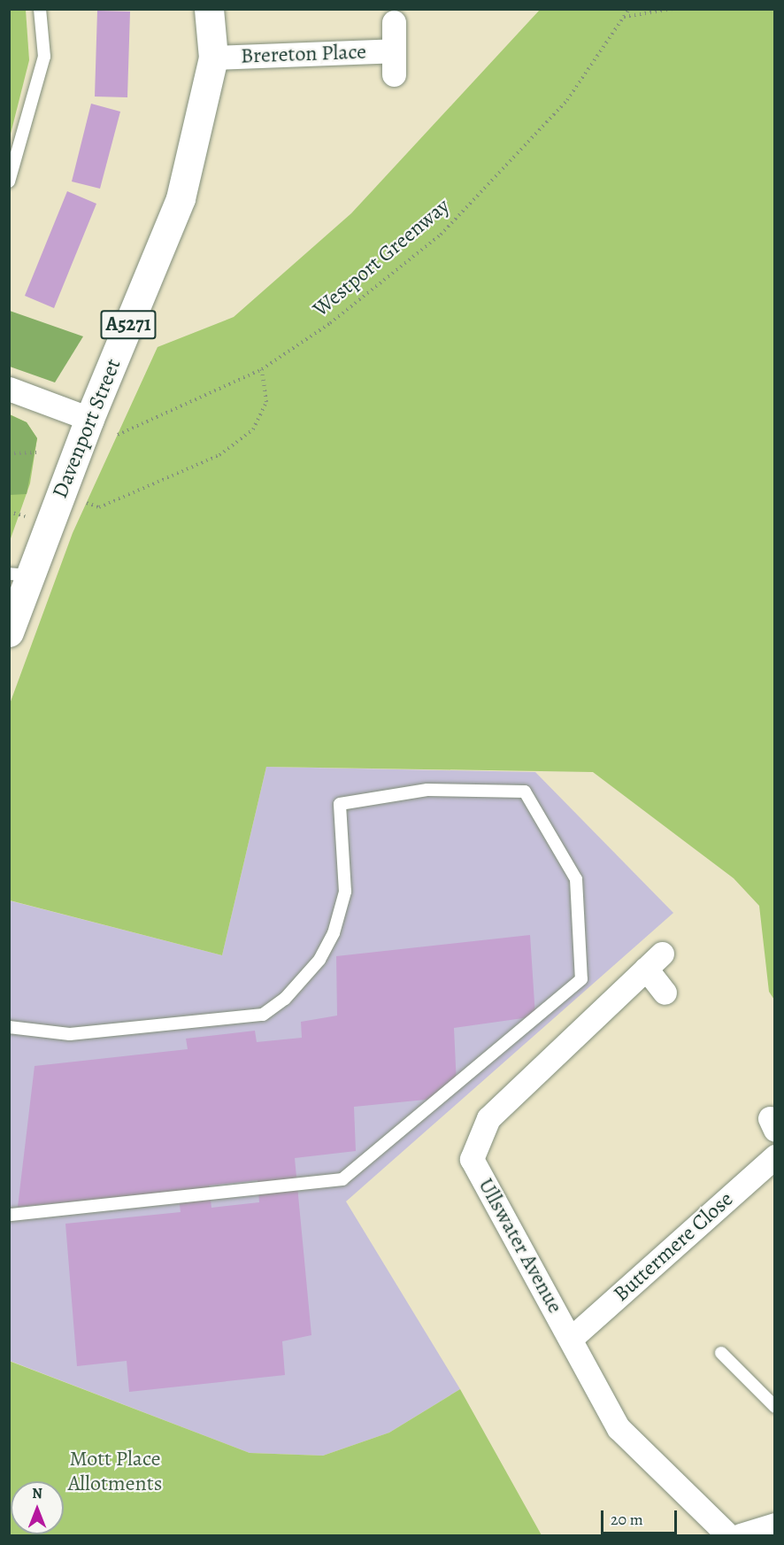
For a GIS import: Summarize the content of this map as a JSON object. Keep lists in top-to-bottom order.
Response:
{
  "streets": {
    "main road": ["A5271", "Davenport Street"],
    "street": ["Brereton Place", "Ullswater Avenue", "Buttermere Close"],
    "path": ["Westport Greenway"]
  },
  "crossings": [
    ["Brereton Place", "Davenport Street"],
    ["Ullswater Avenue", "Buttermere Close"]
  ],
  "parks": ["Mott Place Allotments"],
  "scale_bar": "20 m",
  "north": "top"
}
